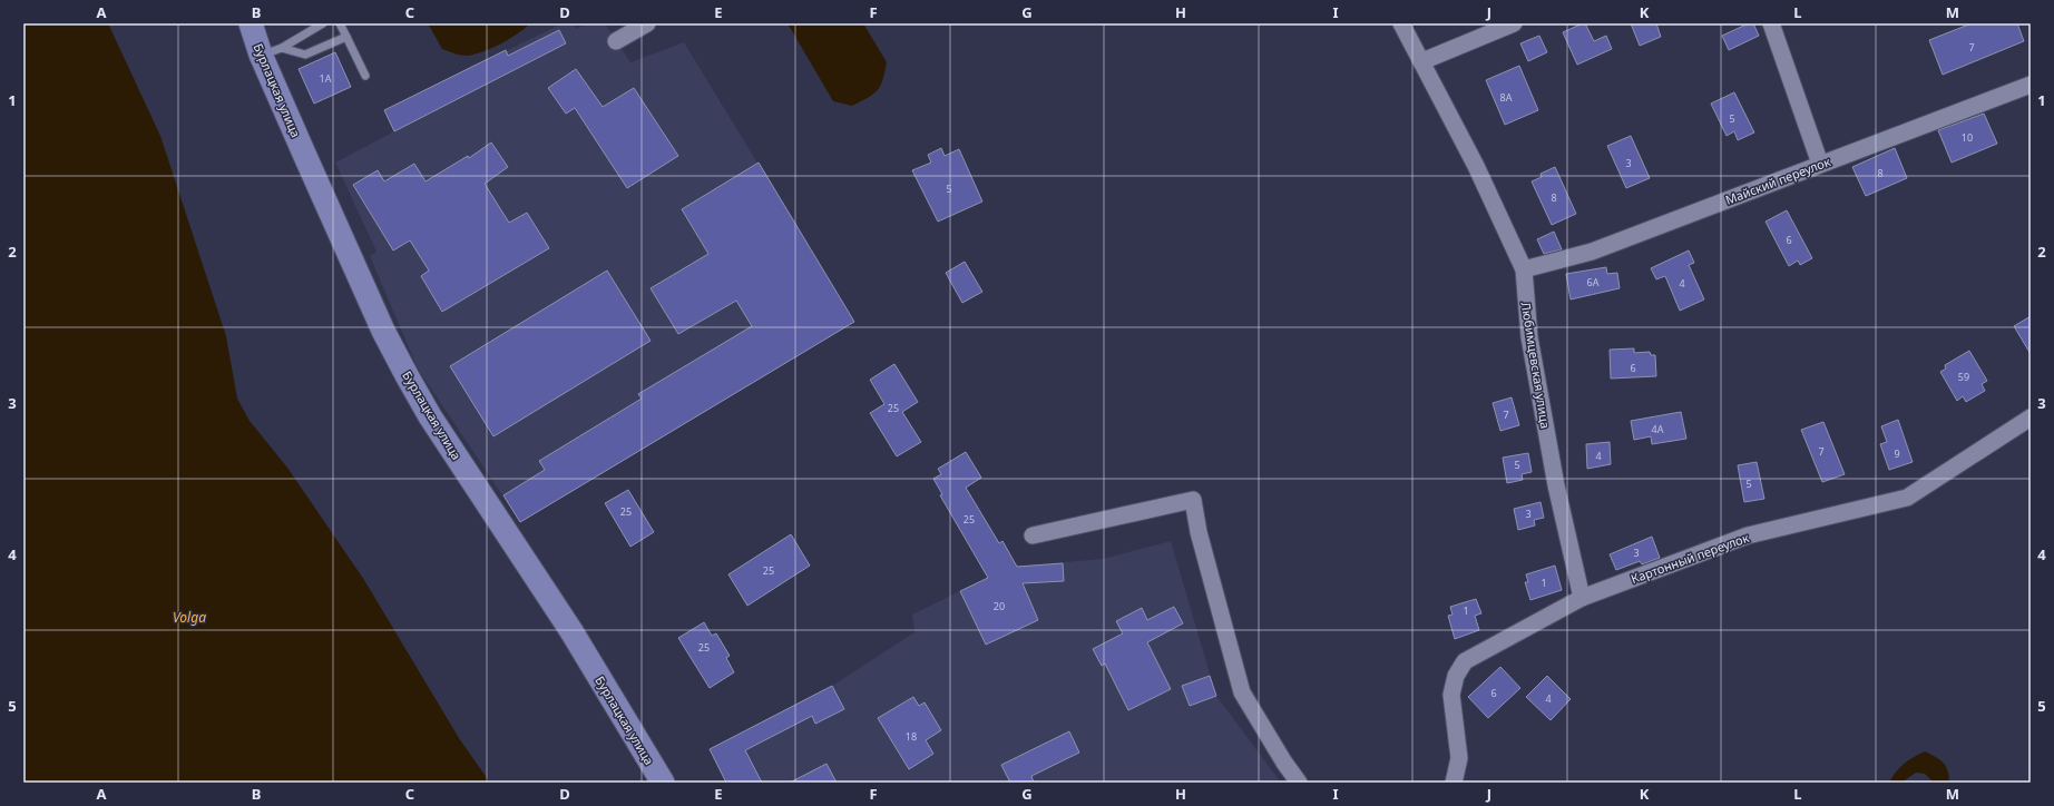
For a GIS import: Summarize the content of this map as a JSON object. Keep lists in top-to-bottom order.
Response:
{
  "streets": {
    "main road": ["Бурлацкая улица"],
    "street": ["Майский переулок", "Любимцевская улица", "Картонный переулок"]
  },
  "crossings": [
    ["Майский переулок", "Любимцевская улица"],
    ["Любимцевская улица", "Картонный переулок"]
  ],
  "water": ["Volga"],
  "house_numbers": [
    "7",
    "1А",
    "8А",
    "5",
    "10",
    "3",
    "8",
    "5",
    "8",
    "6",
    "6А",
    "4",
    "6",
    "59",
    "25",
    "7",
    "4А",
    "7",
    "9",
    "4",
    "5",
    "5",
    "25",
    "3",
    "25",
    "3",
    "25",
    "1",
    "20",
    "1",
    "25",
    "6",
    "4",
    "18"
  ],
  "grid": {
    "columns": [
      "A",
      "B",
      "C",
      "D",
      "E",
      "F",
      "G",
      "H",
      "I",
      "J",
      "K",
      "L",
      "M"
    ],
    "rows": [
      "1",
      "2",
      "3",
      "4",
      "5"
    ]
  }
}
